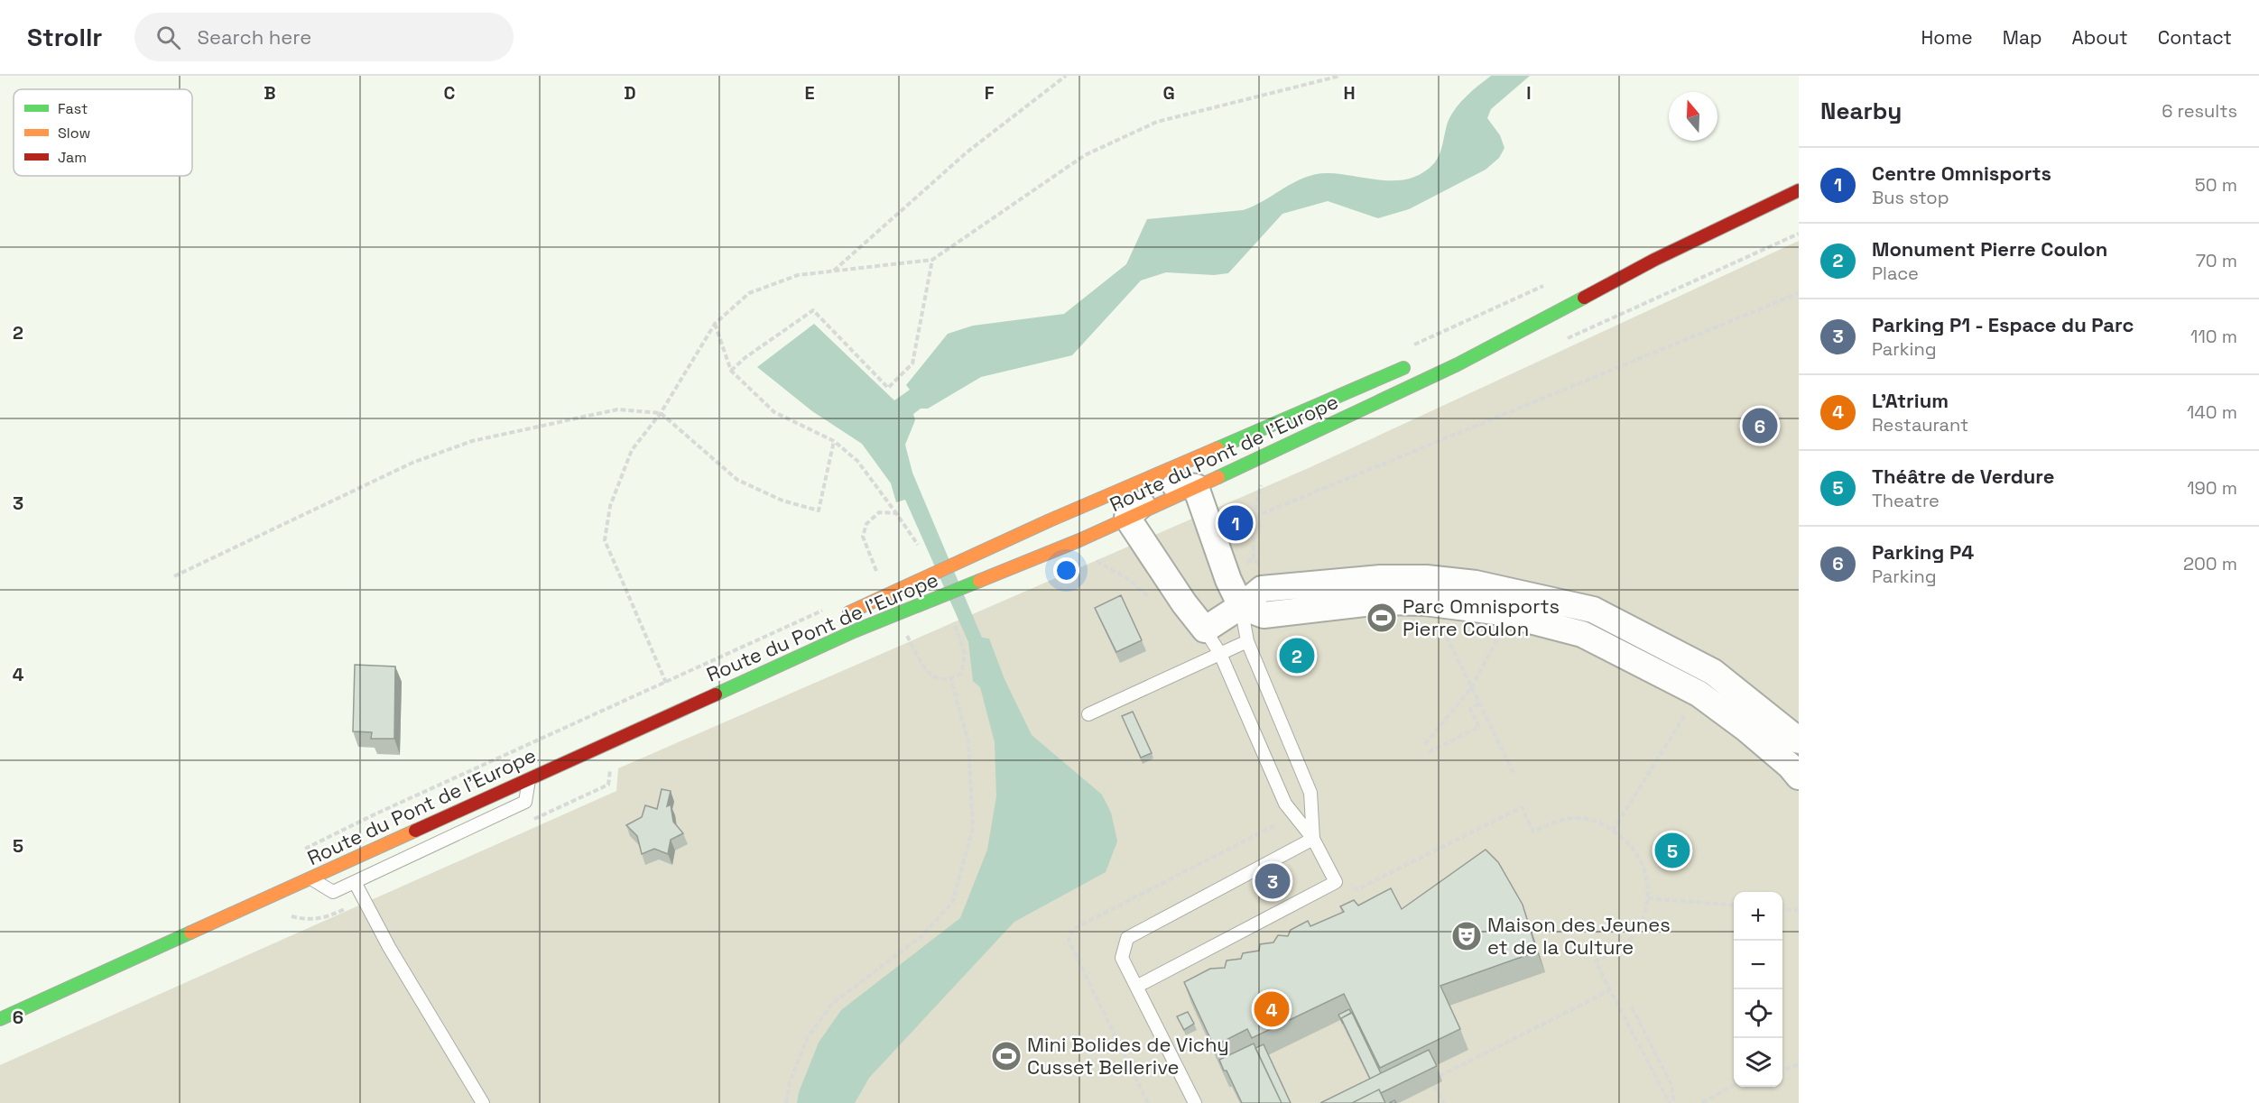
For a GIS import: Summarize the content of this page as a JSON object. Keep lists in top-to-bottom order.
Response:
{
  "streets": {
    "main road": ["Route du Pont de l'Europe"]
  },
  "places": {
    "sports": ["Parc Omnisports Pierre Coulon", "Mini Bolides de Vichy Cusset Bellerive"],
    "theatre": ["Maison des Jeunes et de la Culture"]
  },
  "legend": ["Fast", "Slow", "Jam"],
  "north": "top",
  "page": {
    "header": "Strollr",
    "search": "Search here",
    "nav": [
      "Home",
      "Map",
      "About",
      "Contact"
    ],
    "heading": ["Nearby", "6 results"],
    "list": [
      {
        "mark": "1",
        "name": "Centre Omnisports",
        "note": "Bus stop",
        "value": "50 m"
      },
      {
        "mark": "2",
        "name": "Monument Pierre Coulon",
        "note": "Place",
        "value": "70 m"
      },
      {
        "mark": "3",
        "name": "Parking P1 - Espace du Parc",
        "note": "Parking",
        "value": "110 m"
      },
      {
        "mark": "4",
        "name": "L'Atrium",
        "note": "Restaurant",
        "value": "140 m"
      },
      {
        "mark": "5",
        "name": "Théâtre de Verdure",
        "note": "Theatre",
        "value": "190 m"
      },
      {
        "mark": "6",
        "name": "Parking P4",
        "note": "Parking",
        "value": "200 m"
      }
    ],
    "pins": [
      "6",
      "1",
      "2",
      "5",
      "3",
      "4"
    ],
    "map_buttons": ["+", "−"]
  },
  "grid": {
    "columns": [
      "B",
      "C",
      "D",
      "E",
      "F",
      "G",
      "H",
      "I"
    ],
    "rows": [
      "2",
      "3",
      "4",
      "5",
      "6"
    ]
  }
}
